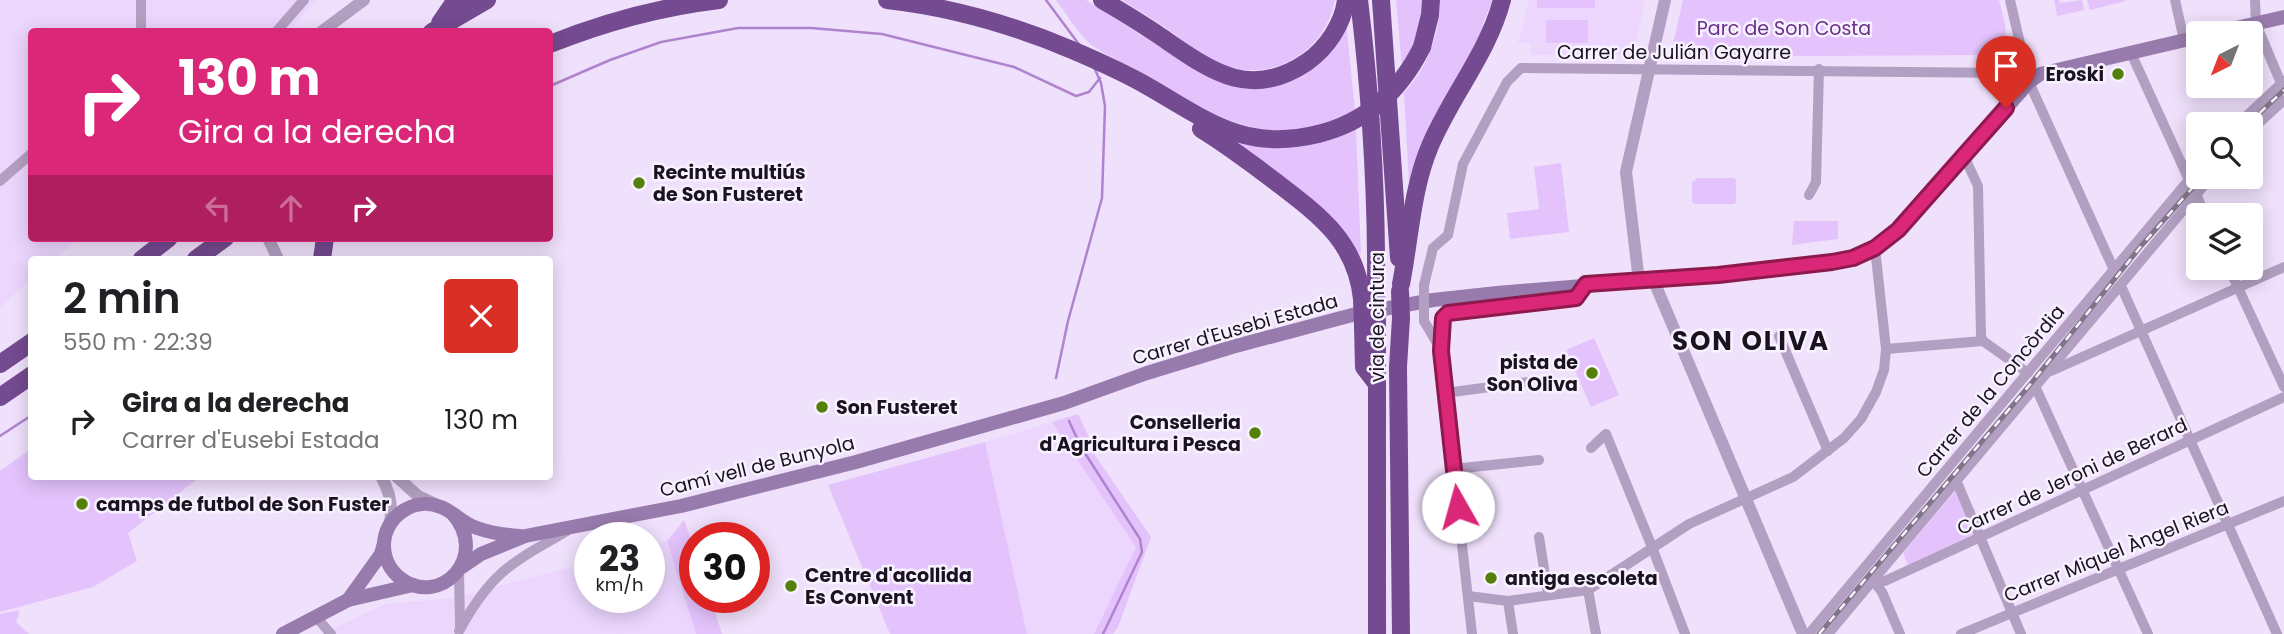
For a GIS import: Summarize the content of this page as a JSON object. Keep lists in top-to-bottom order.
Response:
{
  "streets": {
    "highway": ["via de cintura"],
    "main road": ["Carrer d'Eusebi Estada", "Camí vell de Bunyola"],
    "street": [
      "Carrer de Julián Gayarre",
      "Carrer de la Concòrdia",
      "Carrer de Jeroni de Berard",
      "Carrer Miquel Àngel Riera"
    ]
  },
  "crossings": [
    ["Carrer de Julián Gayarre", "Carrer d'Eusebi Estada"],
    ["Carrer d'Eusebi Estada", "Camí vell de Bunyola"],
    ["Carrer de la Concòrdia", "Carrer de Jeroni de Berard"]
  ],
  "districts": ["SON OLIVA"],
  "parks": ["Parc de Son Costa"],
  "places": [
    "Eroski",
    "Recinte multiús de Son Fusteret",
    "pista de Son Oliva",
    "Son Fusteret",
    "Conselleria d'Agricultura i Pesca",
    "camps de futbol de Son Fuster",
    "antiga escoleta",
    "Centre d'acollida Es Convent"
  ],
  "north": "bottom left",
  "page": {
    "turn": ["130 m", "Gira a la derecha"],
    "heading": ["2 min", "550 m · 22:39"],
    "list": [
      {
        "name": "Gira a la derecha",
        "note": "Carrer d'Eusebi Estada",
        "value": "130 m"
      }
    ],
    "speed": "23 km/h",
    "limit": "30"
  }
}
